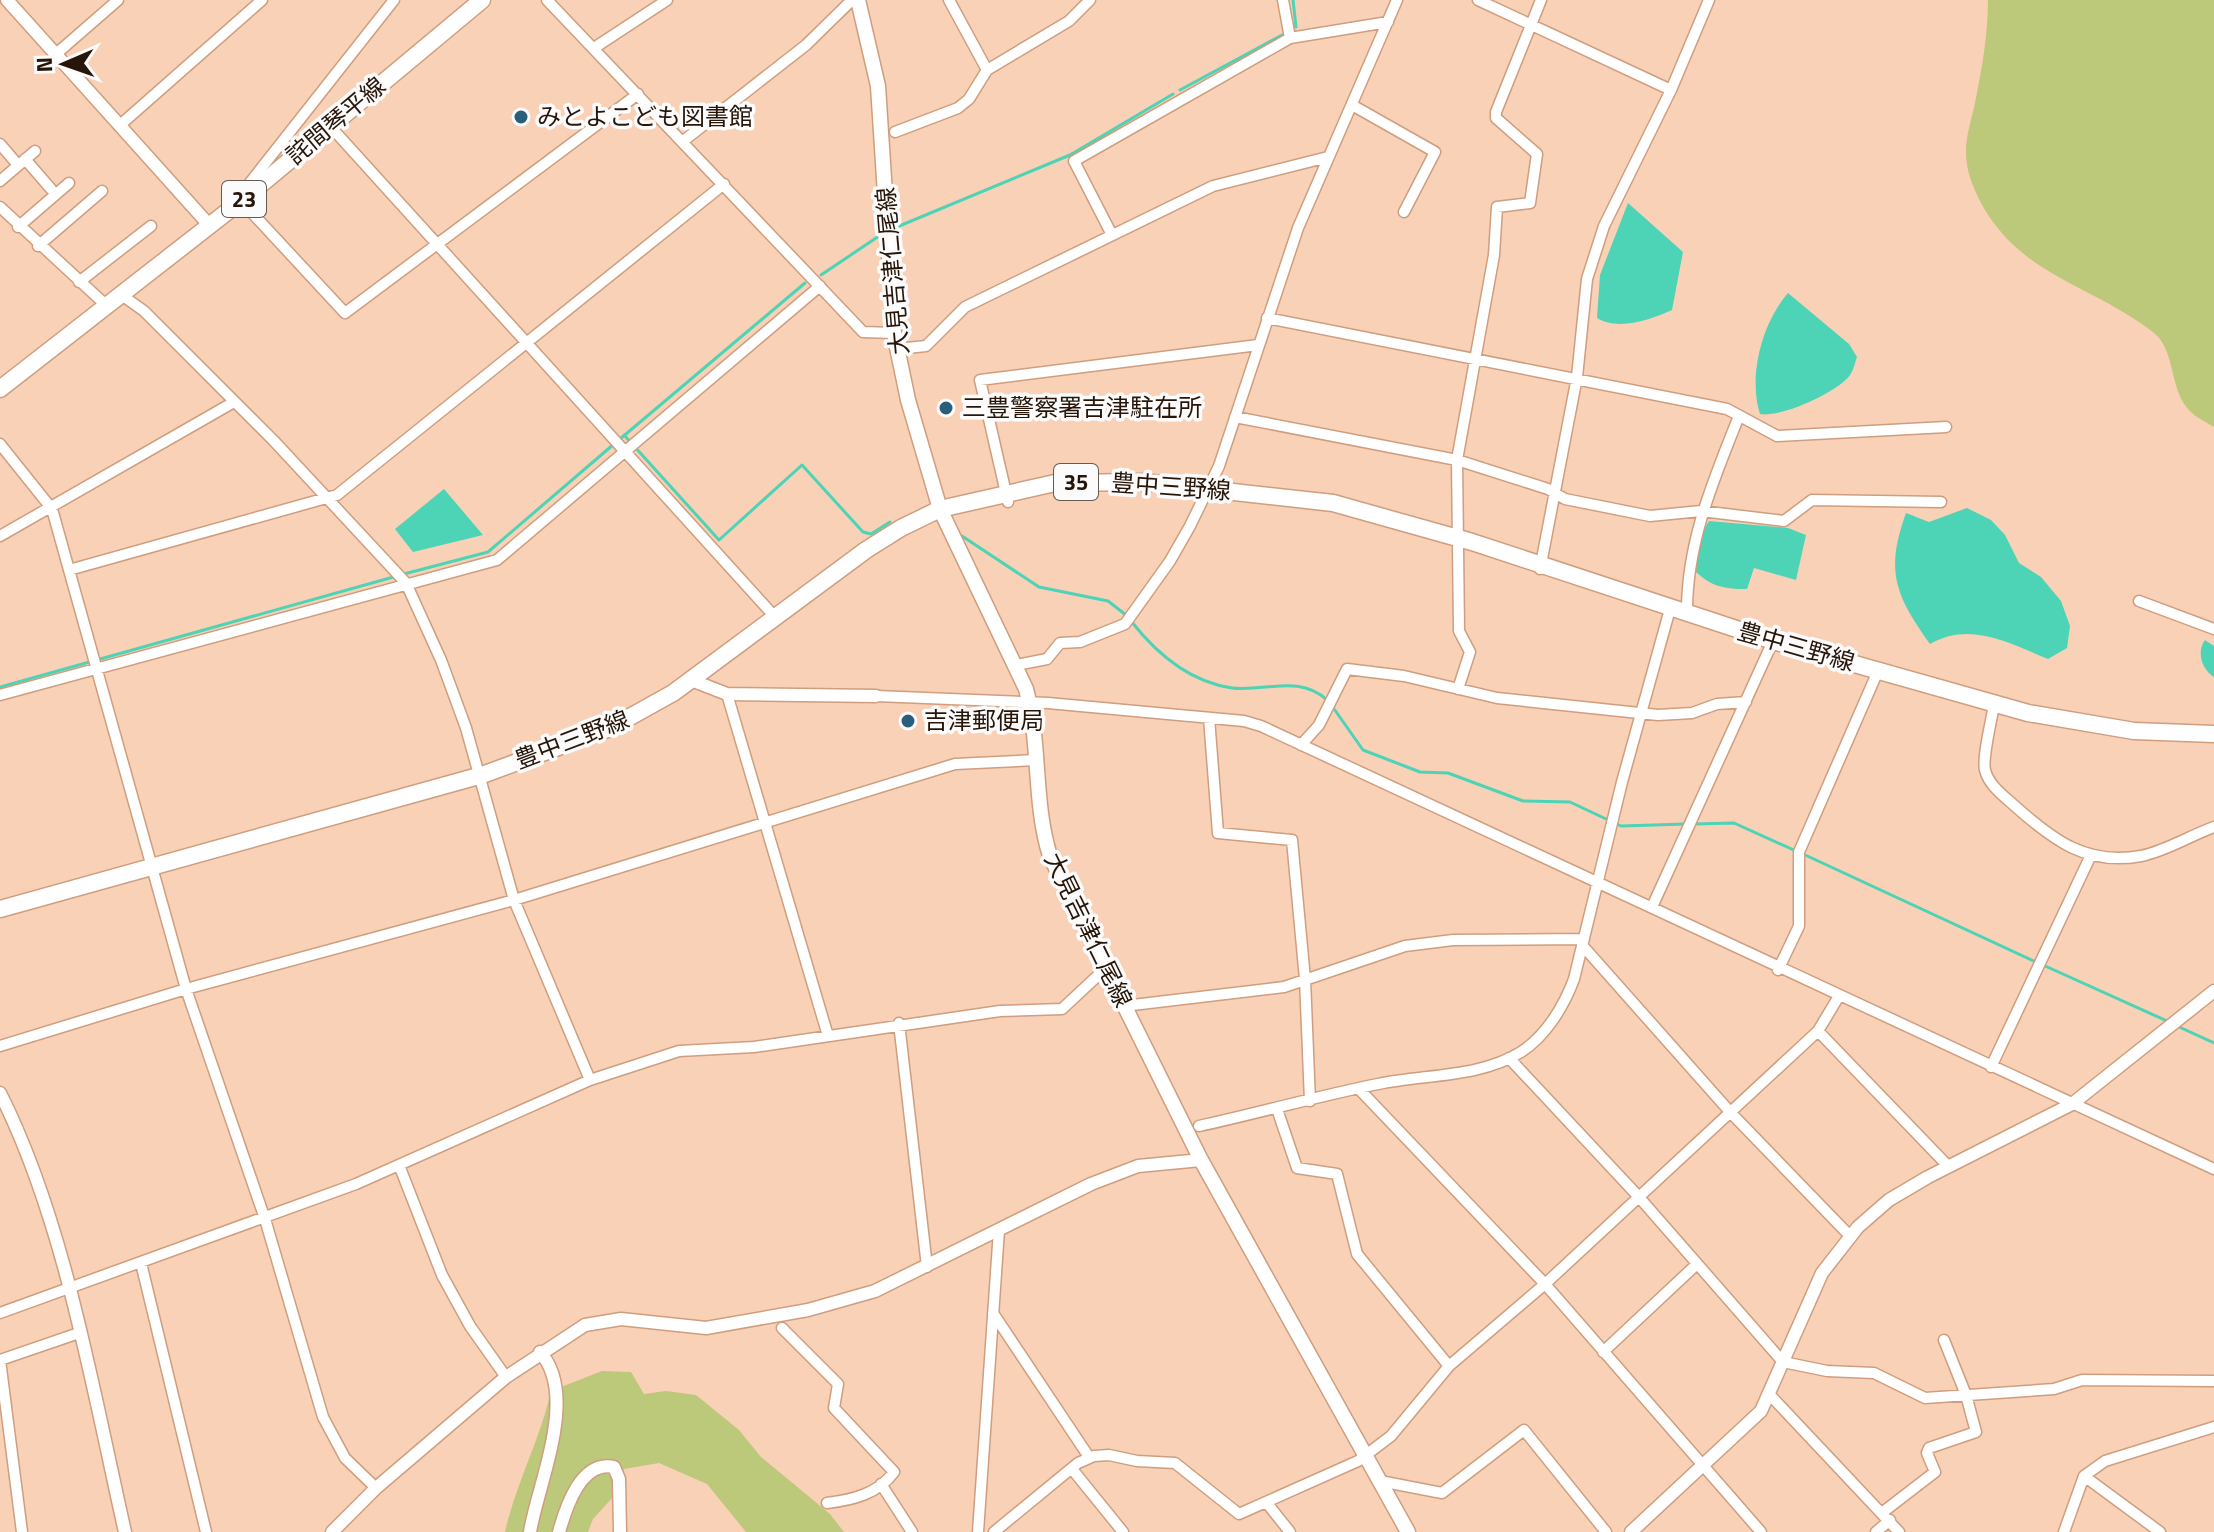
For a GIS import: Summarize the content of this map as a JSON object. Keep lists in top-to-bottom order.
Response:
{
  "streets": {
    "main road": [
      "詫間琴平線",
      "23",
      "大見吉津仁尾線",
      "35",
      "豊中三野線"
    ]
  },
  "crossings": [
    ["大見吉津仁尾線", "豊中三野線"]
  ],
  "places": ["みとよこども図書館", "三豊警察署吉津駐在所", "吉津郵便局"],
  "north": "left"
}
